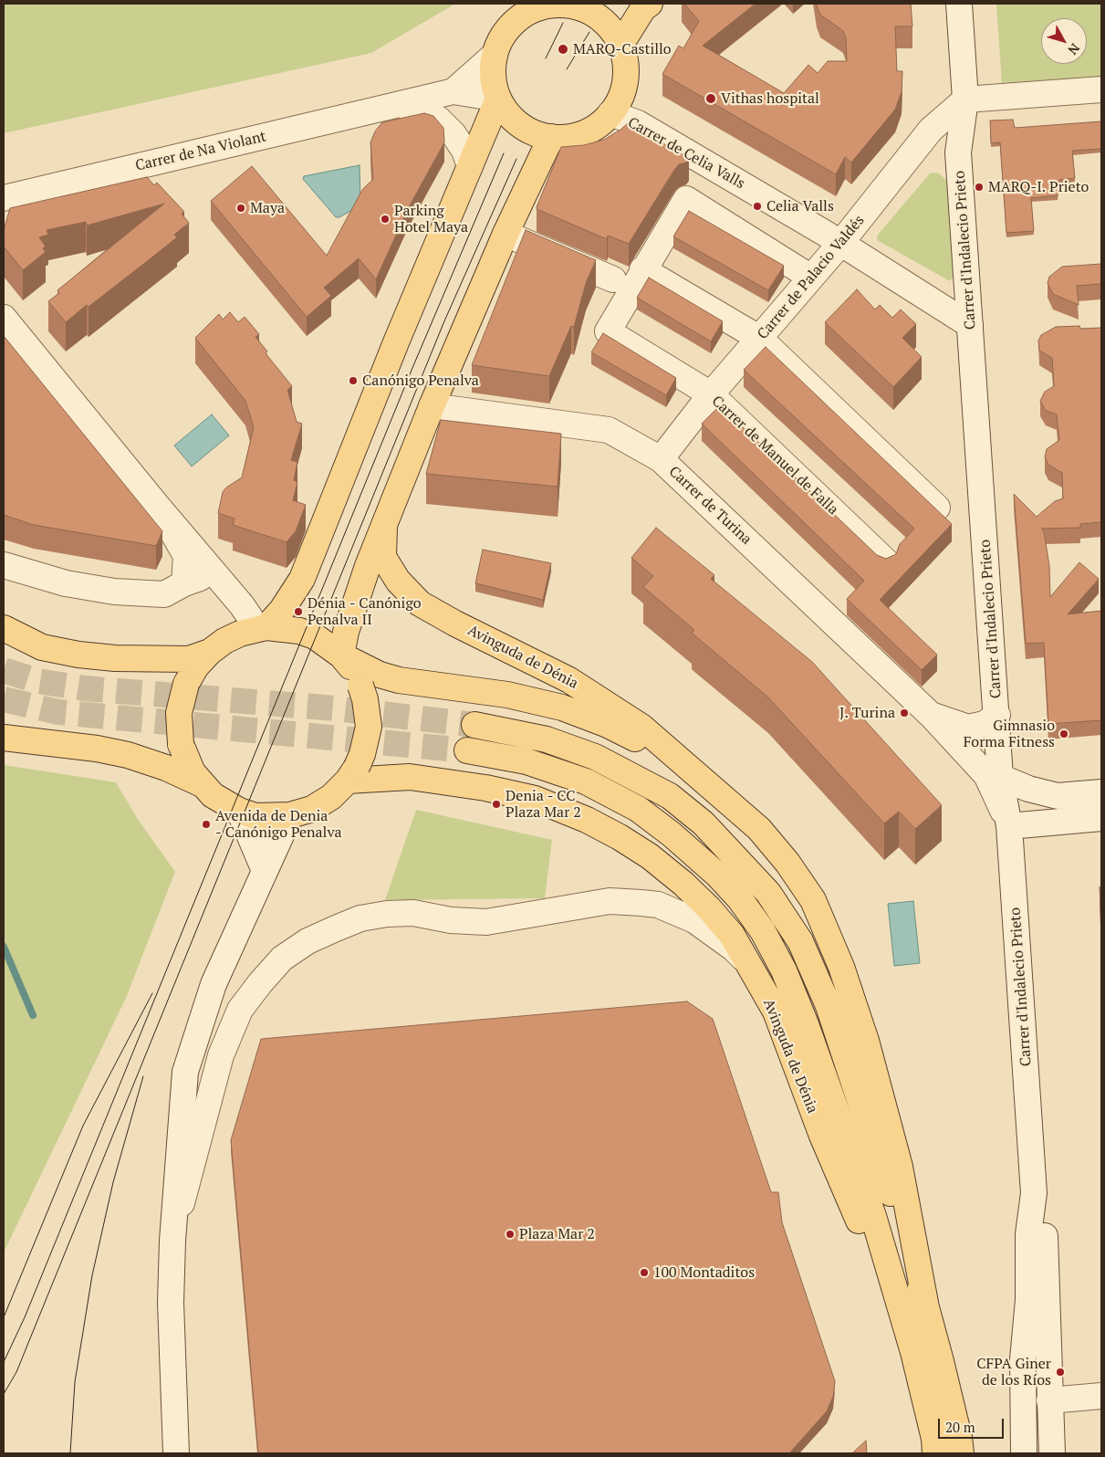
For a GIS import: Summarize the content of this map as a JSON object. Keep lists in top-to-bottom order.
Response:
{
  "streets": {
    "main road": ["Avinguda de Dénia"],
    "street": [
      "Carrer de Na Violant",
      "Carrer de Celia Valls",
      "Carrer d'Indalecio Prieto",
      "Carrer de Palacio Valdés",
      "Carrer de Manuel de Falla",
      "Carrer de Turina"
    ]
  },
  "crossings": [
    ["Carrer de Na Violant", "Carrer de Celia Valls"],
    ["Carrer de Celia Valls", "Carrer d'Indalecio Prieto"],
    ["Carrer de Celia Valls", "Carrer de Palacio Valdés"],
    ["Carrer d'Indalecio Prieto", "Carrer de Palacio Valdés"],
    ["Carrer d'Indalecio Prieto", "Carrer de Turina"],
    ["Carrer de Palacio Valdés", "Carrer de Manuel de Falla"],
    ["Carrer de Palacio Valdés", "Carrer de Turina"]
  ],
  "places": [
    "MARQ-Castillo",
    "Vithas hospital",
    "MARQ-I. Prieto",
    "Celia Valls",
    "Maya",
    "Parking Hotel Maya",
    "Canónigo Penalva",
    "Dénia - Canónigo Penalva II",
    "J. Turina",
    "Gimnasio Forma Fitness",
    "Denia - CC Plaza Mar 2",
    "Avenida de Denia - Canónigo Penalva",
    "Plaza Mar 2",
    "100 Montaditos",
    "CFPA Giner de los Ríos"
  ],
  "scale_bar": "20 m",
  "north": "bottom right"
}
